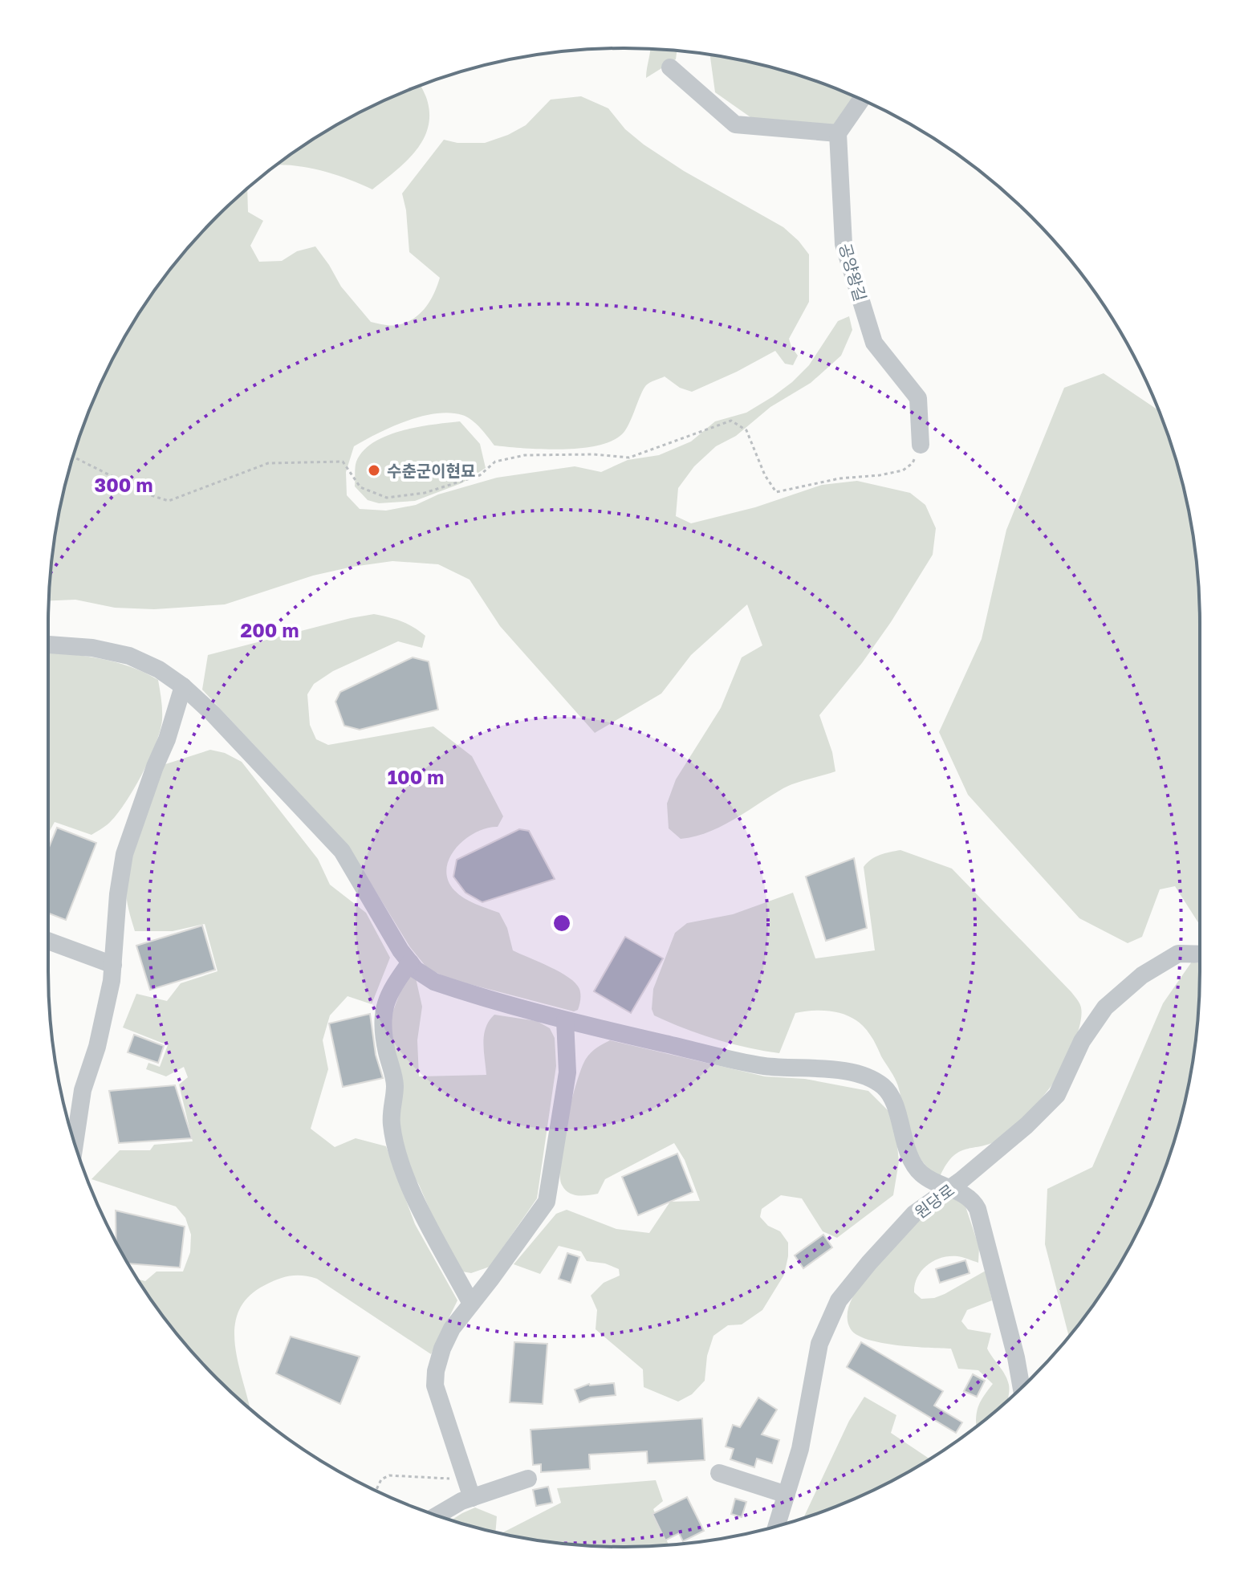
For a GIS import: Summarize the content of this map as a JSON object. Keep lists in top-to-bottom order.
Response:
{
  "streets": {
    "street": ["공양왕길", "원당로"]
  },
  "places": ["수춘군이현묘"],
  "rings": ["300 m", "200 m", "100 m"]
}
